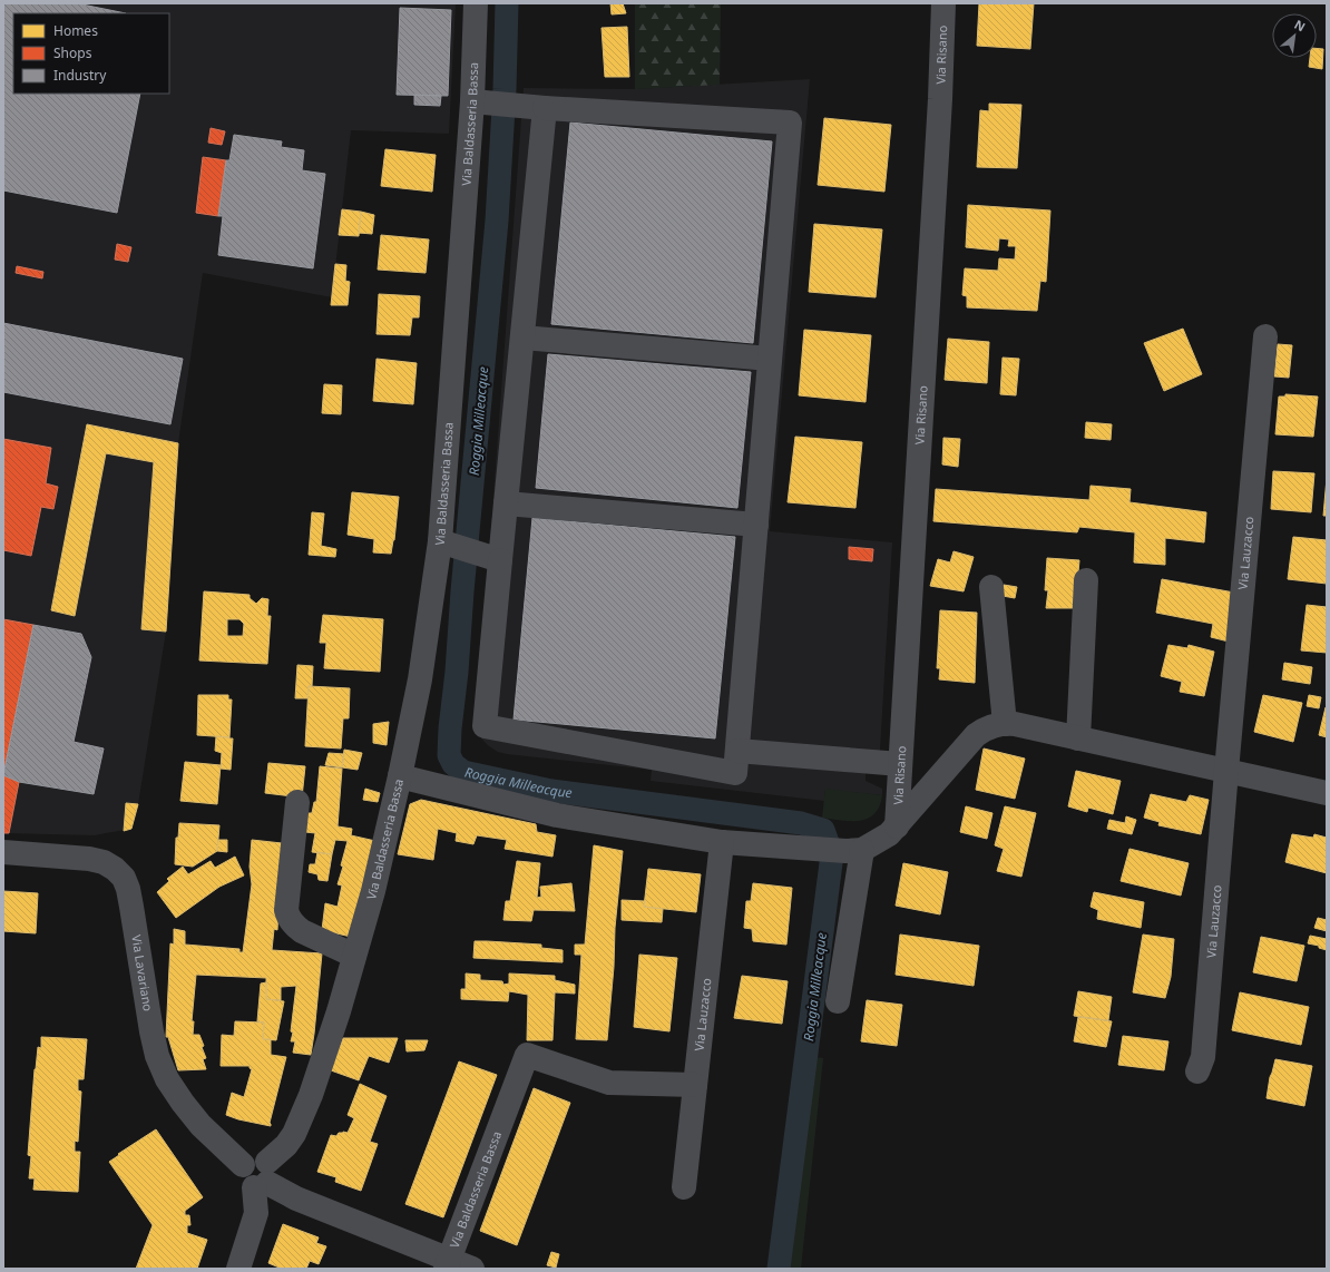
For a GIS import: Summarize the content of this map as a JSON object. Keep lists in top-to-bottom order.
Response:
{
  "streets": {
    "street": [
      "Via Risano",
      "Via Baldasseria Bassa",
      "Via Lauzacco",
      "Via Lavariano"
    ]
  },
  "crossings": [
    ["Via Baldasseria Bassa", "Via Lauzacco"],
    ["Via Baldasseria Bassa", "Via Lavariano"]
  ],
  "water": ["Roggia Milleacque"],
  "legend": ["Homes", "Shops", "Industry"],
  "north": "top right"
}
